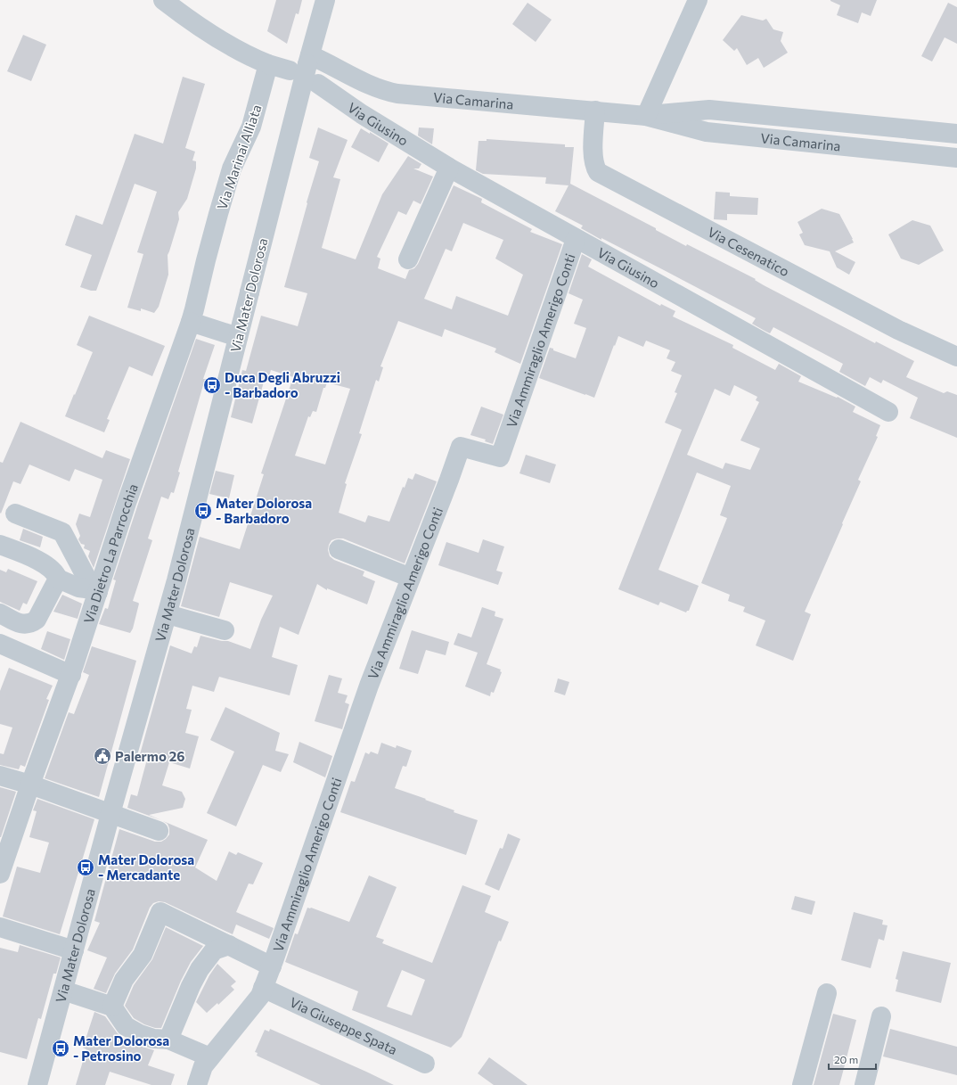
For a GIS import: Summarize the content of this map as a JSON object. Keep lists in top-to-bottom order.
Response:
{
  "streets": {
    "street": [
      "Via Camarina",
      "Via Giusino",
      "Via Marinai Alliata",
      "Via Cesenatico",
      "Via Mater Dolorosa",
      "Via Ammiraglio Amerigo Conti",
      "Via Dietro La Parrocchia",
      "Via Giuseppe Spata"
    ]
  },
  "crossings": [
    ["Via Camarina", "Via Cesenatico"],
    ["Via Camarina", "Via Mater Dolorosa"],
    ["Via Giusino", "Via Ammiraglio Amerigo Conti"],
    ["Via Marinai Alliata", "Via Dietro La Parrocchia"],
    ["Via Ammiraglio Amerigo Conti", "Via Giuseppe Spata"]
  ],
  "places": {
    "bus stop": [
      "Duca Degli Abruzzi - Barbadoro",
      "Mater Dolorosa - Barbadoro",
      "Mater Dolorosa - Mercadante",
      "Mater Dolorosa - Petrosino"
    ],
    "public building": ["Palermo 26"]
  },
  "scale_bar": "20 m"
}
